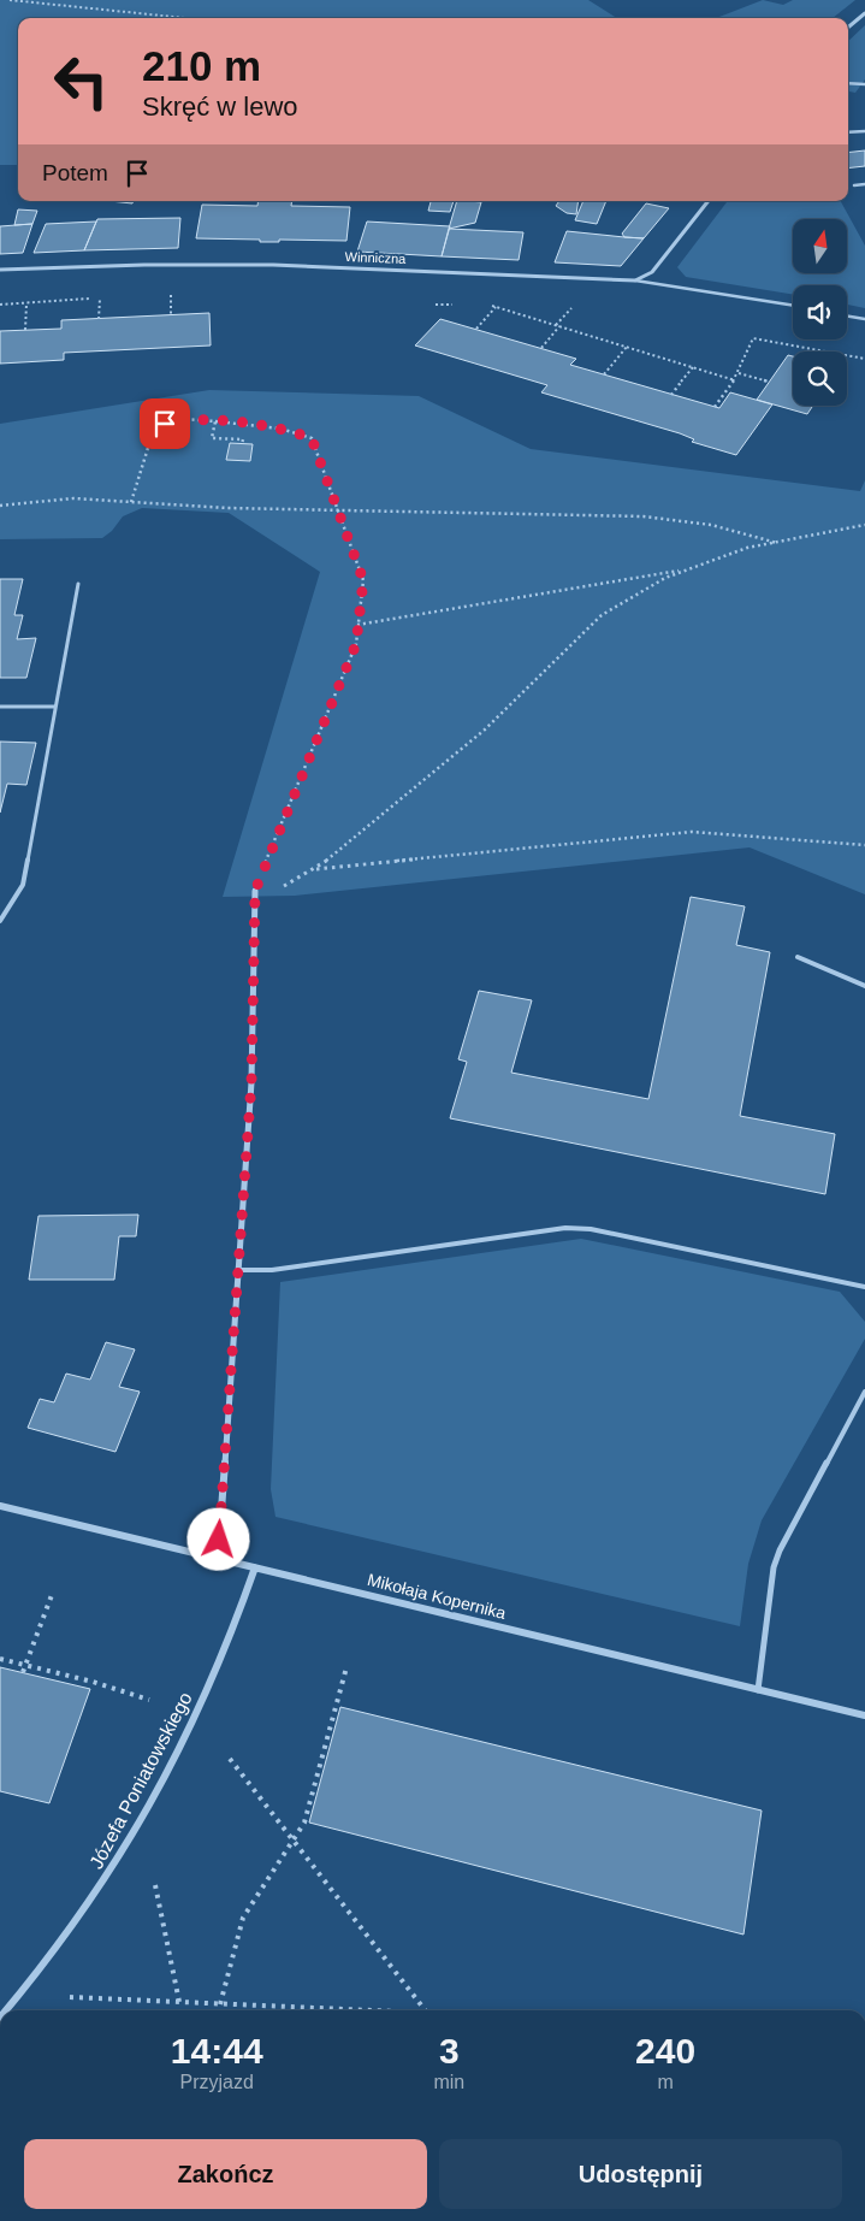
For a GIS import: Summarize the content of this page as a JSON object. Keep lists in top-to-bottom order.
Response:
{
  "streets": {
    "street": ["Winniczna", "Mikołaja Kopernika", "Józefa Poniatowskiego"]
  },
  "crossings": [
    ["Mikołaja Kopernika", "Józefa Poniatowskiego"]
  ],
  "north": "top",
  "page": {
    "turn": ["210 m", "Skręć w lewo"],
    "then": "Potem",
    "eta": [
      "14:44",
      "Przyjazd",
      "3",
      "min",
      "240",
      "m"
    ],
    "buttons": ["Zakończ", "Udostępnij"]
  }
}
